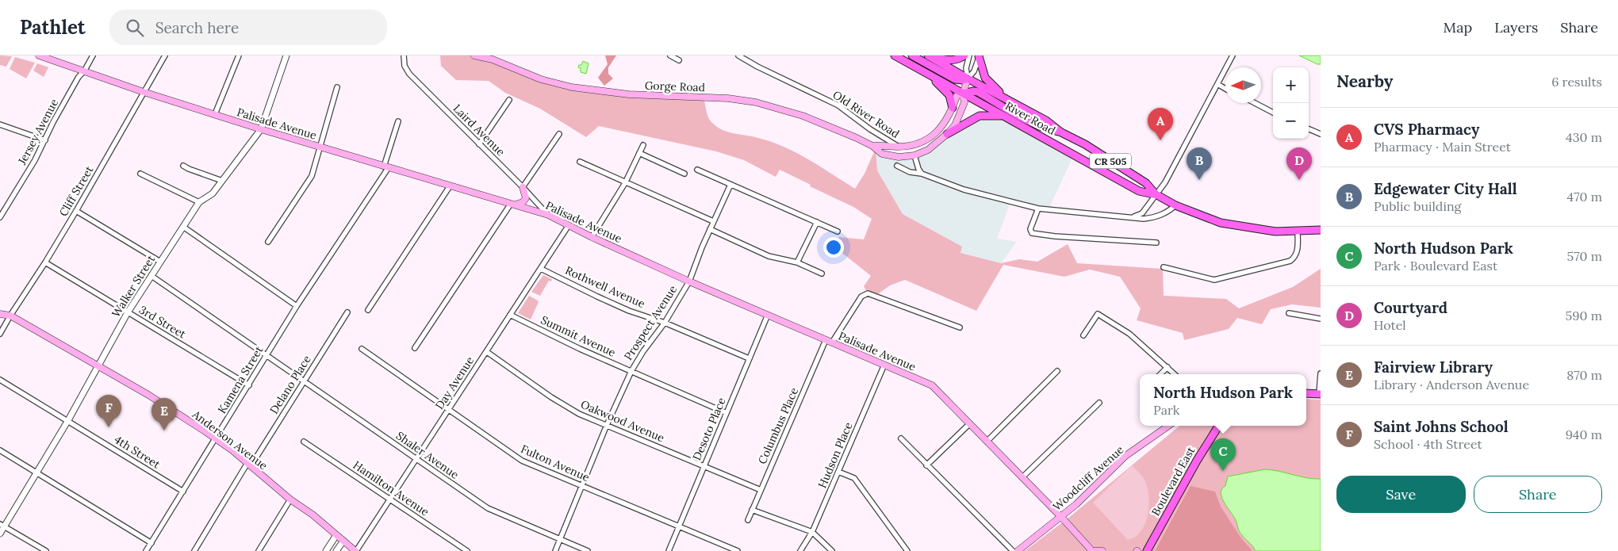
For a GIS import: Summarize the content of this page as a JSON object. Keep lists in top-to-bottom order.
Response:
{
  "streets": {
    "main road": [
      "Gorge Road",
      "River Road",
      "Palisade Avenue",
      "CR 505",
      "Anderson Avenue",
      "Woodcliff Avenue",
      "Boulevard East"
    ],
    "street": [
      "Old River Road",
      "Laird Avenue",
      "Jersey Avenue",
      "Cliff Street",
      "Walker Street",
      "Rothwell Avenue",
      "3rd Street",
      "Prospect Avenue",
      "Summit Avenue",
      "Kamena Street",
      "Day Avenue",
      "Delano Place",
      "Oakwood Avenue",
      "Columbus Place",
      "Desoto Place",
      "4th Street",
      "Shaler Avenue",
      "Hudson Place",
      "Fulton Avenue",
      "Hamilton Avenue"
    ]
  },
  "crossings": [
    ["Gorge Road", "Old River Road"],
    ["Gorge Road", "River Road"],
    ["Palisade Avenue", "Laird Avenue"],
    ["Palisade Avenue", "Jersey Avenue"],
    ["Palisade Avenue", "Cliff Street"],
    ["Palisade Avenue", "Walker Street"],
    ["Palisade Avenue", "Prospect Avenue"],
    ["Palisade Avenue", "Kamena Street"],
    ["Palisade Avenue", "Day Avenue"],
    ["Palisade Avenue", "Columbus Place"],
    ["Palisade Avenue", "Desoto Place"],
    ["Palisade Avenue", "Hudson Place"],
    ["Palisade Avenue", "Woodcliff Avenue"],
    ["Cliff Street", "3rd Street"],
    ["Cliff Street", "Anderson Avenue"],
    ["Walker Street", "3rd Street"],
    ["Walker Street", "Anderson Avenue"],
    ["Walker Street", "4th Street"],
    ["Walker Street", "Shaler Avenue"],
    ["Rothwell Avenue", "Prospect Avenue"],
    ["Rothwell Avenue", "Day Avenue"],
    ["Rothwell Avenue", "Desoto Place"],
    ["3rd Street", "Kamena Street"],
    ["Prospect Avenue", "Summit Avenue"],
    ["Prospect Avenue", "Oakwood Avenue"],
    ["Prospect Avenue", "Shaler Avenue"],
    ["Prospect Avenue", "Fulton Avenue"],
    ["Summit Avenue", "Day Avenue"],
    ["Summit Avenue", "Desoto Place"],
    ["Kamena Street", "Anderson Avenue"],
    ["Kamena Street", "4th Street"],
    ["Kamena Street", "Shaler Avenue"],
    ["Day Avenue", "Oakwood Avenue"],
    ["Day Avenue", "Anderson Avenue"],
    ["Day Avenue", "Shaler Avenue"],
    ["Day Avenue", "Fulton Avenue"],
    ["Day Avenue", "Hamilton Avenue"],
    ["Delano Place", "Anderson Avenue"],
    ["Delano Place", "Shaler Avenue"],
    ["Oakwood Avenue", "Columbus Place"],
    ["Oakwood Avenue", "Desoto Place"],
    ["Desoto Place", "Fulton Avenue"]
  ],
  "north": "left",
  "page": {
    "header": "Pathlet",
    "search": "Search here",
    "nav": ["Map", "Layers", "Share"],
    "heading": ["Nearby", "6 results"],
    "map_buttons": ["+", "−"],
    "list": [
      {
        "mark": "A",
        "name": "CVS Pharmacy",
        "note": "Pharmacy · Main Street",
        "value": "430 m"
      },
      {
        "mark": "B",
        "name": "Edgewater City Hall",
        "note": "Public building",
        "value": "470 m"
      },
      {
        "mark": "C",
        "name": "North Hudson Park",
        "note": "Park · Boulevard East",
        "value": "570 m"
      },
      {
        "mark": "D",
        "name": "Courtyard",
        "note": "Hotel",
        "value": "590 m"
      },
      {
        "mark": "E",
        "name": "Fairview Library",
        "note": "Library · Anderson Avenue",
        "value": "870 m"
      },
      {
        "mark": "F",
        "name": "Saint Johns School",
        "note": "School · 4th Street",
        "value": "940 m"
      }
    ],
    "pins": [
      "A",
      "B",
      "D",
      "F",
      "E",
      "C"
    ],
    "popup": ["North Hudson Park", "Park"],
    "buttons": ["Save", "Share"]
  }
}
